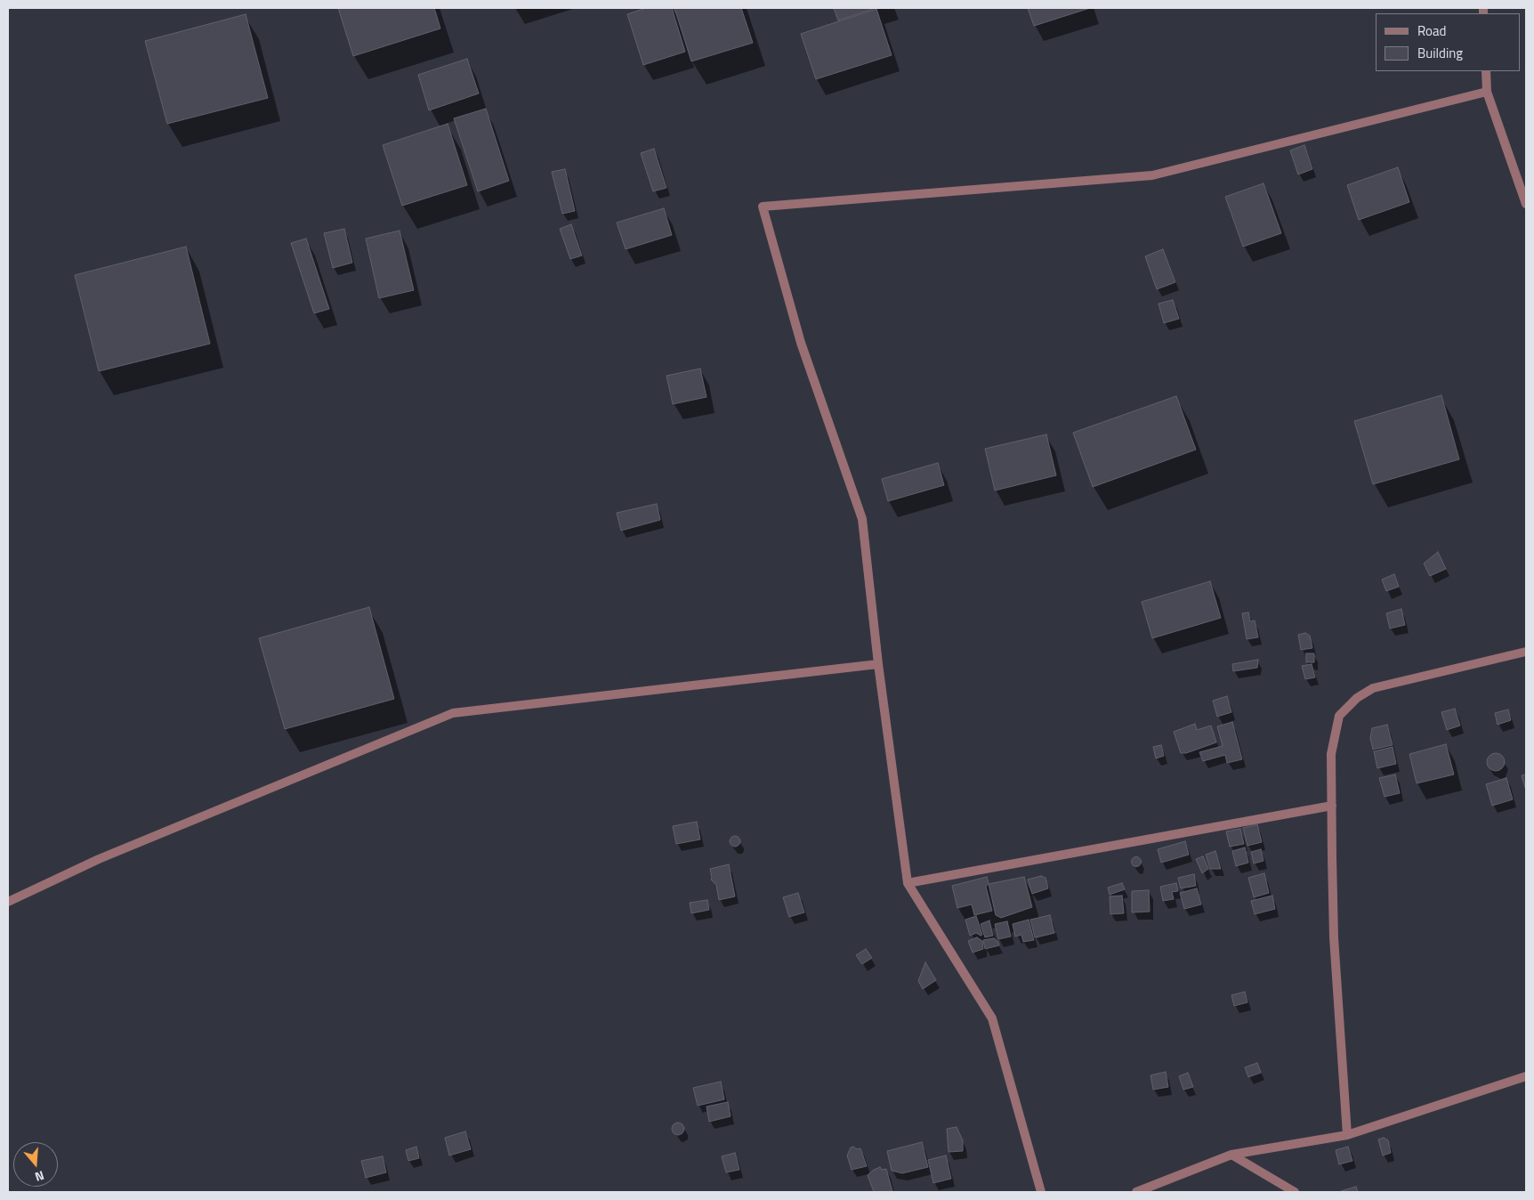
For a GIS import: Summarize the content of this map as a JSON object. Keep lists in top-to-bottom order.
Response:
{
  "legend": ["Road", "Building"],
  "north": "bottom"
}
